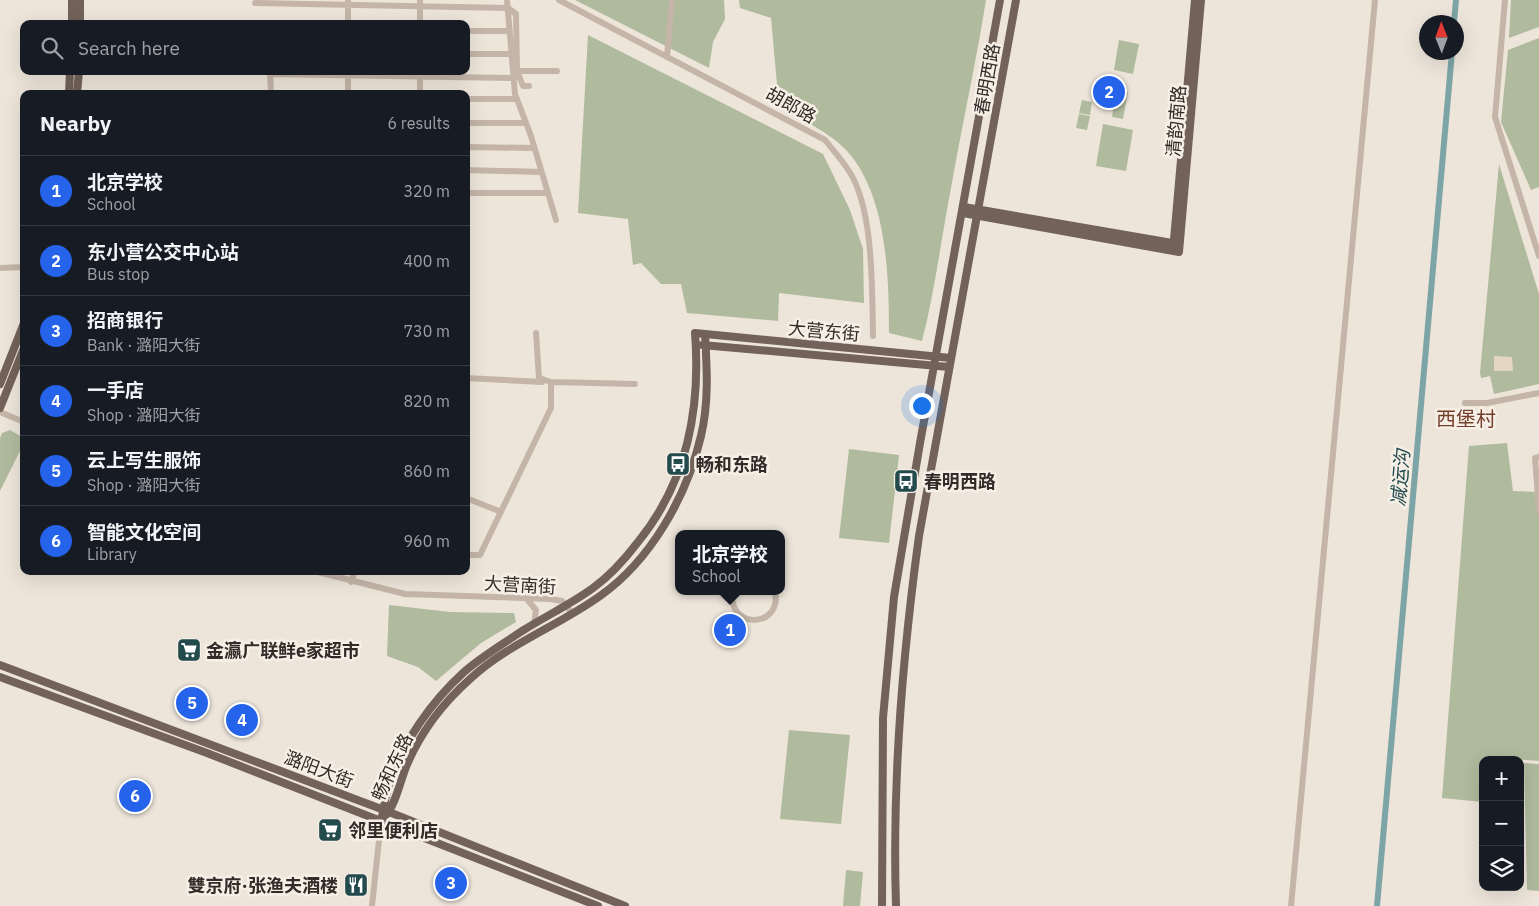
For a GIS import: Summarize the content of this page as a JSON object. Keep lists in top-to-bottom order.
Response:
{
  "streets": {
    "main road": [
      "春明西路",
      "清韵南路",
      "大营东街",
      "畅和东路",
      "潞阳大街"
    ],
    "street": ["胡郎路", "大营南街"]
  },
  "crossings": [
    ["春明西路", "大营东街"],
    ["大营东街", "畅和东路"],
    ["大营南街", "畅和东路"],
    ["畅和东路", "潞阳大街"]
  ],
  "districts": ["西堡村"],
  "water": ["减运沟"],
  "places": {
    "bus stop": ["畅和东路", "春明西路"],
    "supermarket": ["金瀛广联鲜e家超市", "邻里便利店"],
    "restaurant": ["雙京府·张渔夫酒楼"]
  },
  "north": "top",
  "page": {
    "search": "Search here",
    "pins": [
      "2",
      "1",
      "5",
      "4",
      "6",
      "3"
    ],
    "heading": ["Nearby", "6 results"],
    "list": [
      {
        "mark": "1",
        "name": "北京学校",
        "note": "School",
        "value": "320 m"
      },
      {
        "mark": "2",
        "name": "东小营公交中心站",
        "note": "Bus stop",
        "value": "400 m"
      },
      {
        "mark": "3",
        "name": "招商银行",
        "note": "Bank · 潞阳大街",
        "value": "730 m"
      },
      {
        "mark": "4",
        "name": "一手店",
        "note": "Shop · 潞阳大街",
        "value": "820 m"
      },
      {
        "mark": "5",
        "name": "云上写生服饰",
        "note": "Shop · 潞阳大街",
        "value": "860 m"
      },
      {
        "mark": "6",
        "name": "智能文化空间",
        "note": "Library",
        "value": "960 m"
      }
    ],
    "popup": ["北京学校", "School"],
    "map_buttons": ["+", "−"]
  }
}
